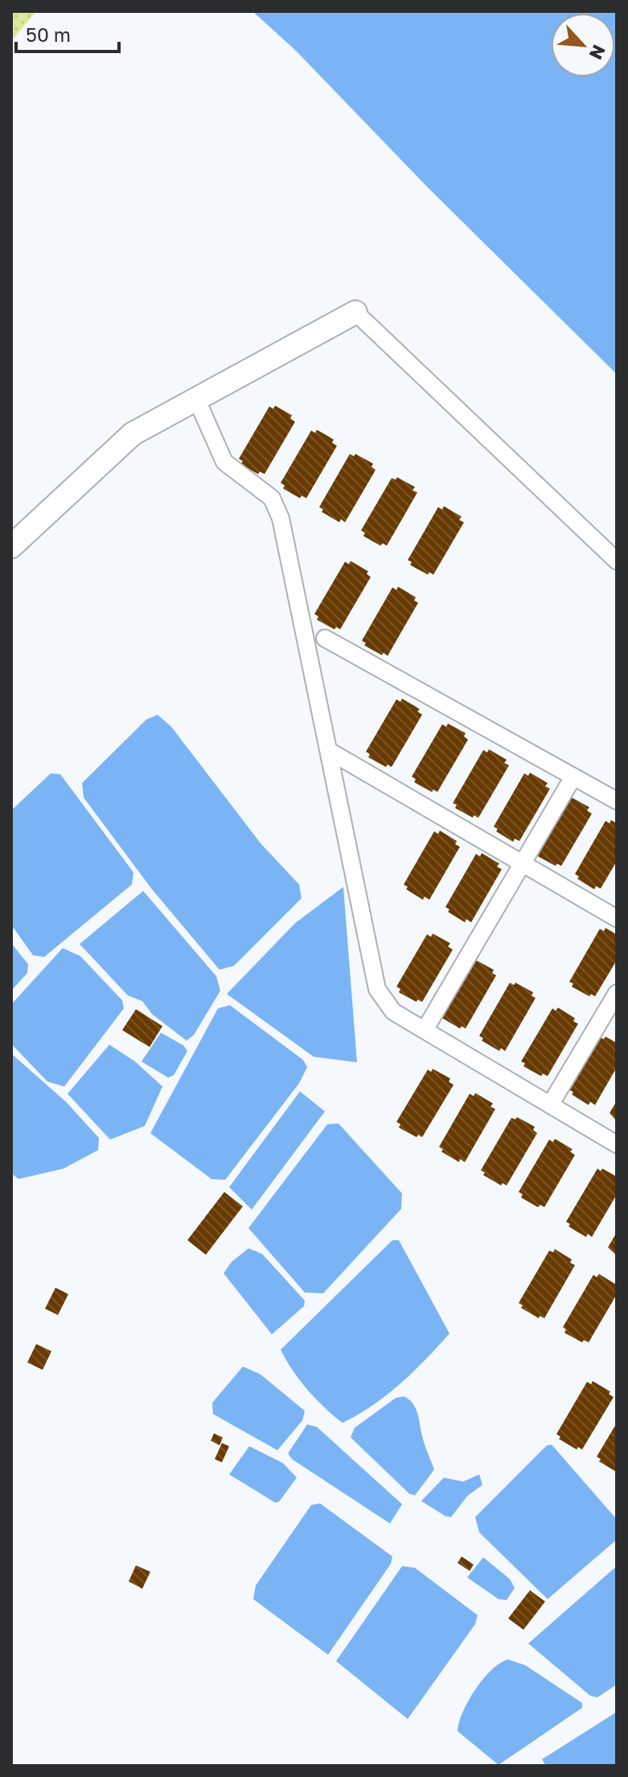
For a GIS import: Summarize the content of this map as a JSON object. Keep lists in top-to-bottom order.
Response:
{
  "scale_bar": "50 m",
  "north": "bottom right"
}
